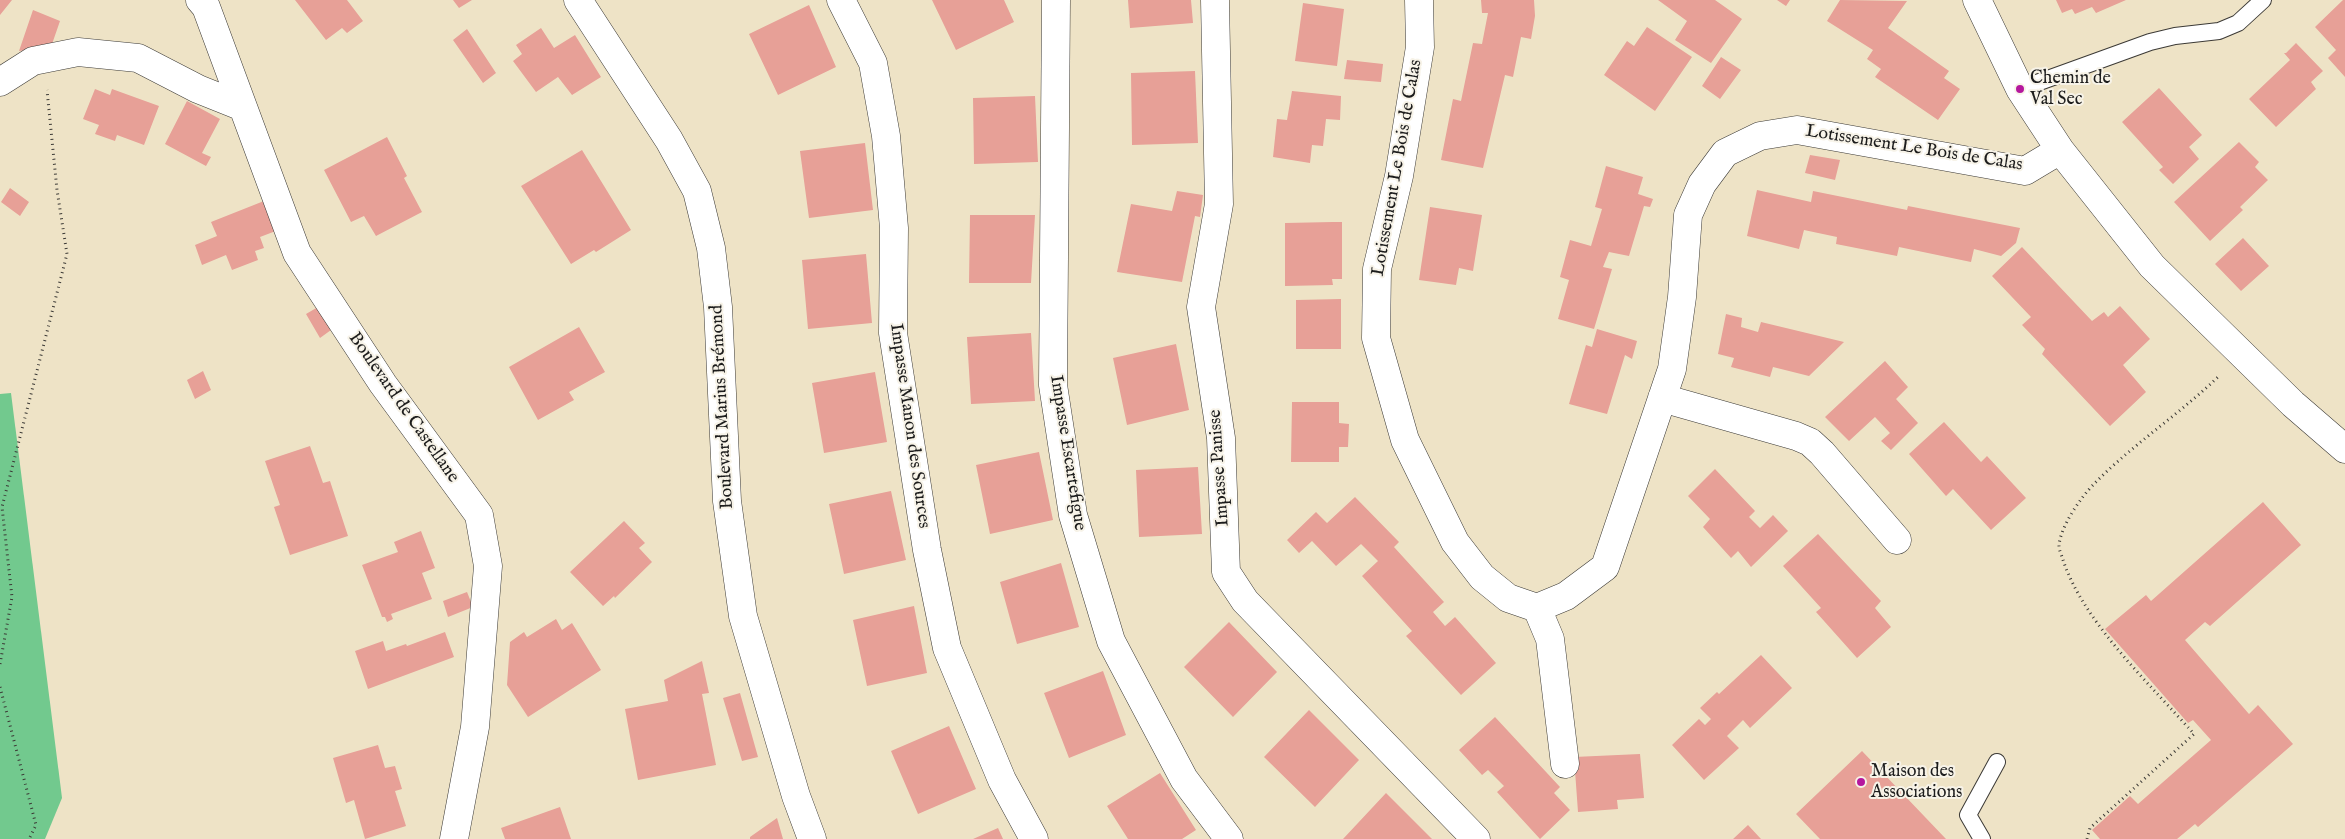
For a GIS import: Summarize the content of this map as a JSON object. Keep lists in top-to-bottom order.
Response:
{
  "streets": {
    "street": [
      "Lotissement Le Bois de Calas",
      "Boulevard Marius Brémond",
      "Boulevard de Castellane",
      "Impasse Manon des Sources",
      "Impasse Escartefigue",
      "Impasse Panisse"
    ]
  },
  "places": ["Chemin de Val Sec", "Maison des Associations"]
}
